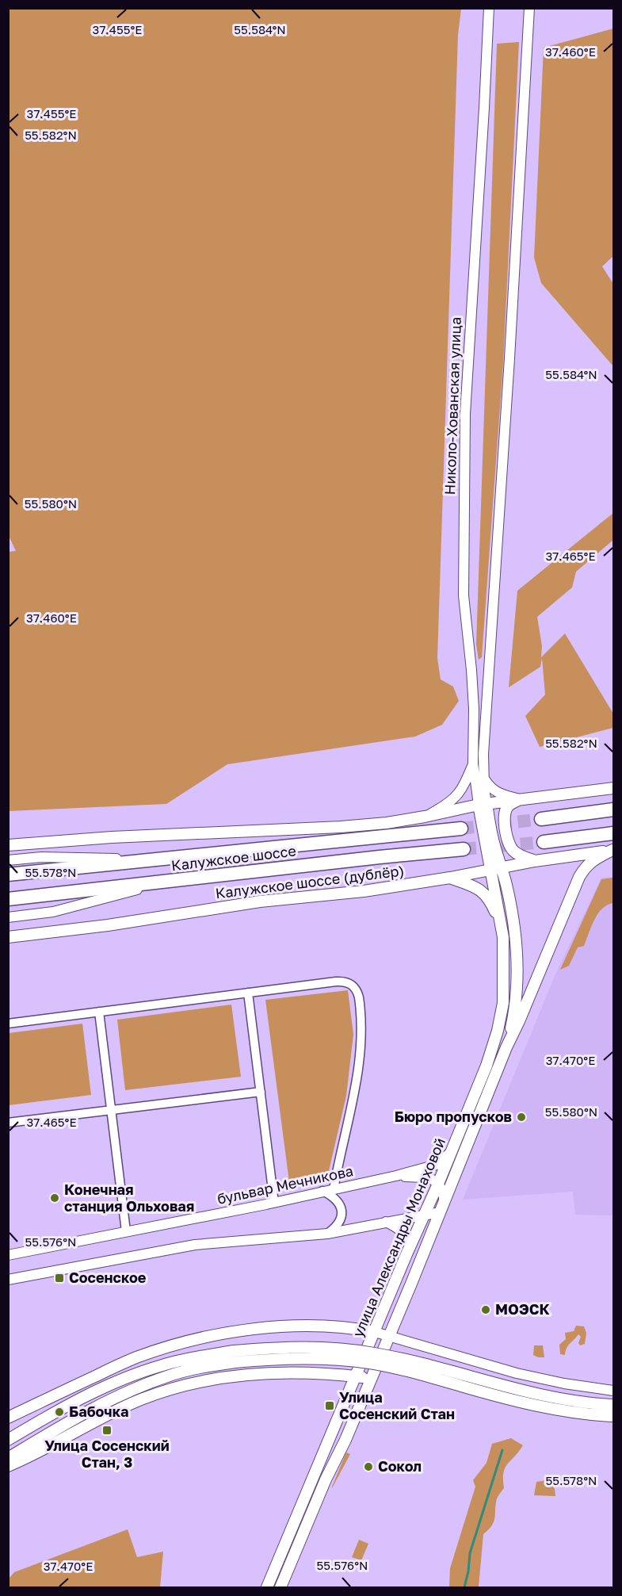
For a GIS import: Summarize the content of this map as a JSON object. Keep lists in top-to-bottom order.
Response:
{
  "streets": {
    "highway": ["Калужское шоссе"],
    "main road": ["Калужское шоссе (дублёр)", "улица Александры Монаховой"],
    "street": ["Николо-Хованская улица", "бульвар Мечникова"]
  },
  "crossings": [
    ["Калужское шоссе (дублёр)", "улица Александры Монаховой"],
    ["бульвар Мечникова", "улица Александры Монаховой"]
  ],
  "places": {
    "other": [
      "Бюро пропусков",
      "Конечная станция Ольховая",
      "МОЭСК",
      "Бабочка",
      "Сокол"
    ],
    "transit": ["Сосенское", "Улица Сосенский Стан", "Улица Сосенский Стан, 3"]
  },
  "coordinates": [
    "37.455°E",
    "55.584°N",
    "37.460°E",
    "55.582°N",
    "55.580°N",
    "37.465°E",
    "55.578°N",
    "37.470°E",
    "55.576°N"
  ]
}
